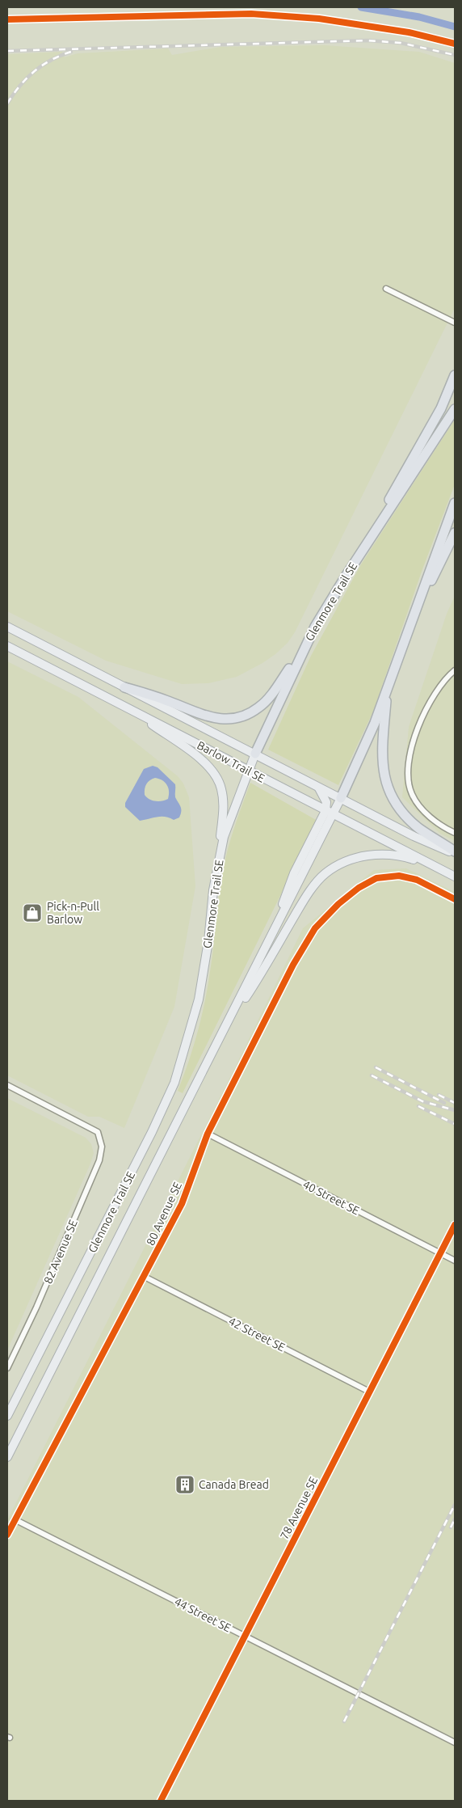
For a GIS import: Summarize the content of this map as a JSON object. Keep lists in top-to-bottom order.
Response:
{
  "streets": {
    "highway": ["Glenmore Trail SE"],
    "main road": ["Barlow Trail SE"],
    "street": [
      "40 Street SE",
      "80 Avenue SE",
      "82 Avenue SE",
      "42 Street SE",
      "78 Avenue SE",
      "44 Street SE"
    ]
  },
  "crossings": [
    ["Glenmore Trail SE", "Barlow Trail SE"],
    ["40 Street SE", "80 Avenue SE"],
    ["40 Street SE", "78 Avenue SE"],
    ["80 Avenue SE", "42 Street SE"],
    ["80 Avenue SE", "44 Street SE"],
    ["42 Street SE", "78 Avenue SE"],
    ["78 Avenue SE", "44 Street SE"]
  ],
  "places": {
    "shop": ["Pick-n-Pull Barlow"],
    "building": ["Canada Bread"]
  }
}
